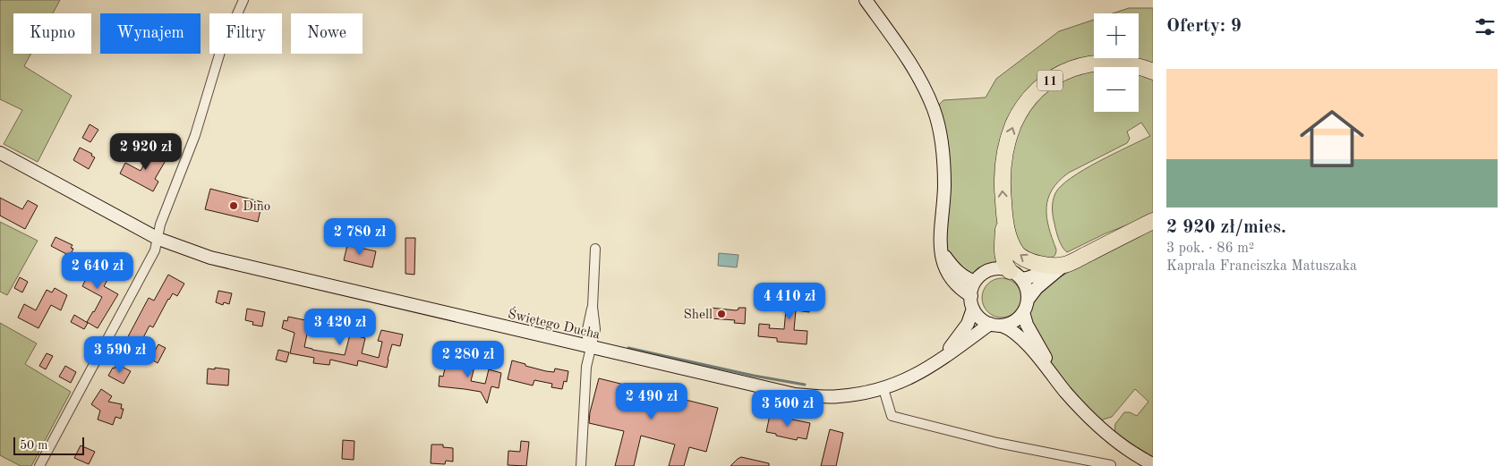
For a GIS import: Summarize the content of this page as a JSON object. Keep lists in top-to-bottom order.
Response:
{
  "streets": {
    "highway": ["11"],
    "main road": ["Świętego Ducha"]
  },
  "crossings": [
    ["11", "Świętego Ducha"]
  ],
  "places": ["Dino", "Shell"],
  "scale_bar": "50 m",
  "page": {
    "heading": "Oferty: 9",
    "map_buttons": ["+", "−"],
    "chip": [
      "Kupno",
      "Wynajem",
      "Filtry",
      "Nowe"
    ],
    "list": [
      {
        "name": "2 920 zł/mies.",
        "note": "3 pok. · 86 m² · Kaprala Franciszka Matuszaka"
      }
    ],
    "price": [
      "2 920 zł",
      "2 780 zł",
      "2 640 zł",
      "4 410 zł",
      "3 420 zł",
      "3 590 zł",
      "2 280 zł",
      "2 490 zł",
      "3 500 zł"
    ],
    "scale": "50 m"
  }
}
